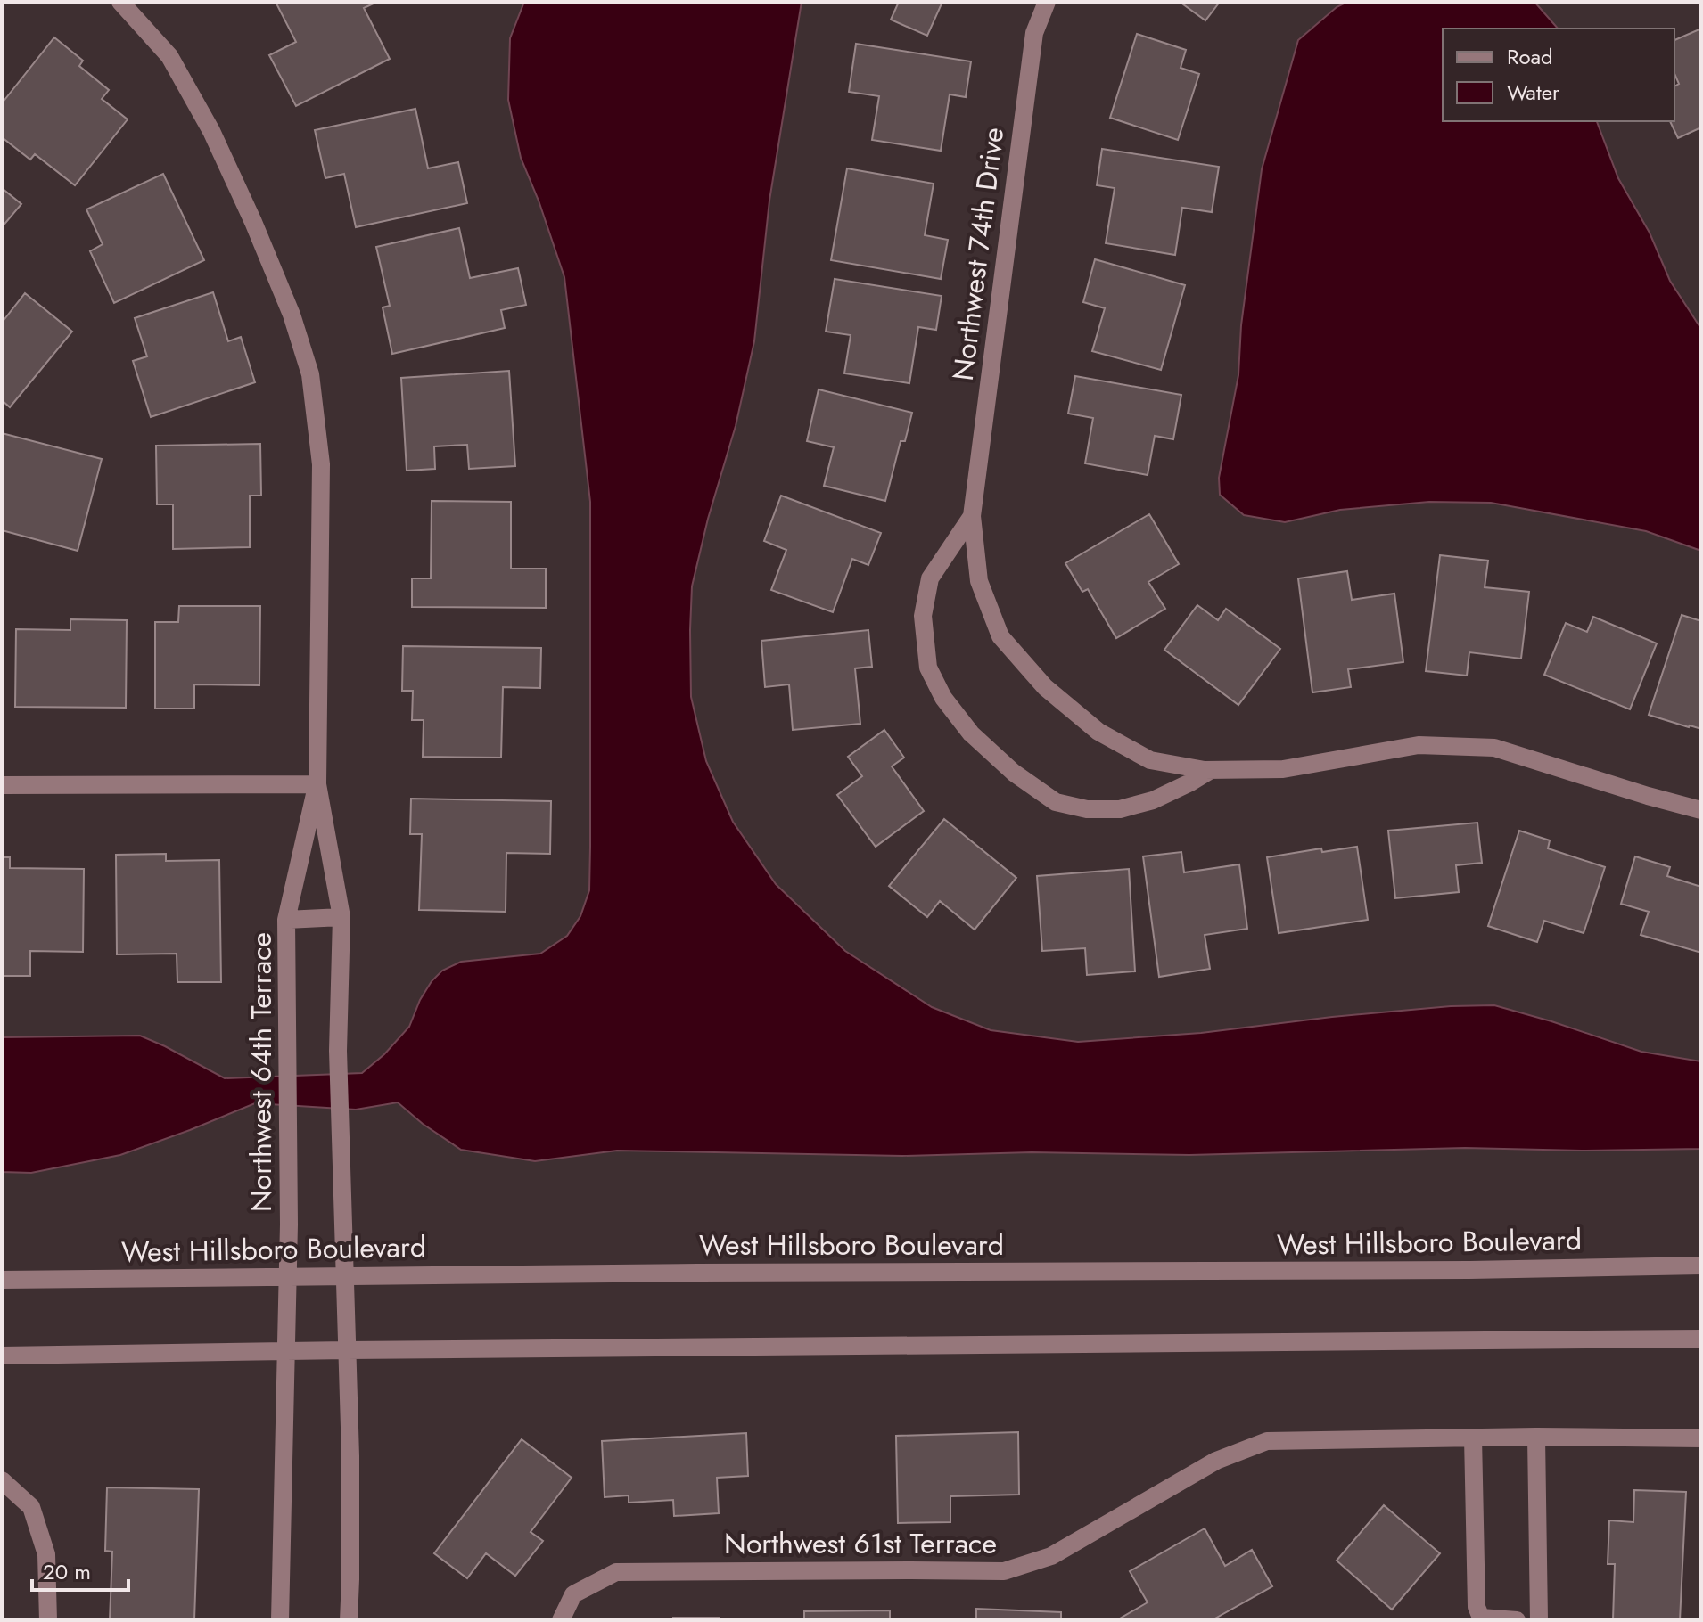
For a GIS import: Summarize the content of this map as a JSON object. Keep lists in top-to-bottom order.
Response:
{
  "streets": {
    "street": [
      "Northwest 74th Drive",
      "Northwest 64th Terrace",
      "West Hillsboro Boulevard",
      "Northwest 61st Terrace"
    ]
  },
  "crossings": [
    ["Northwest 64th Terrace", "West Hillsboro Boulevard"]
  ],
  "legend": ["Road", "Water"],
  "scale_bar": "20 m"
}
